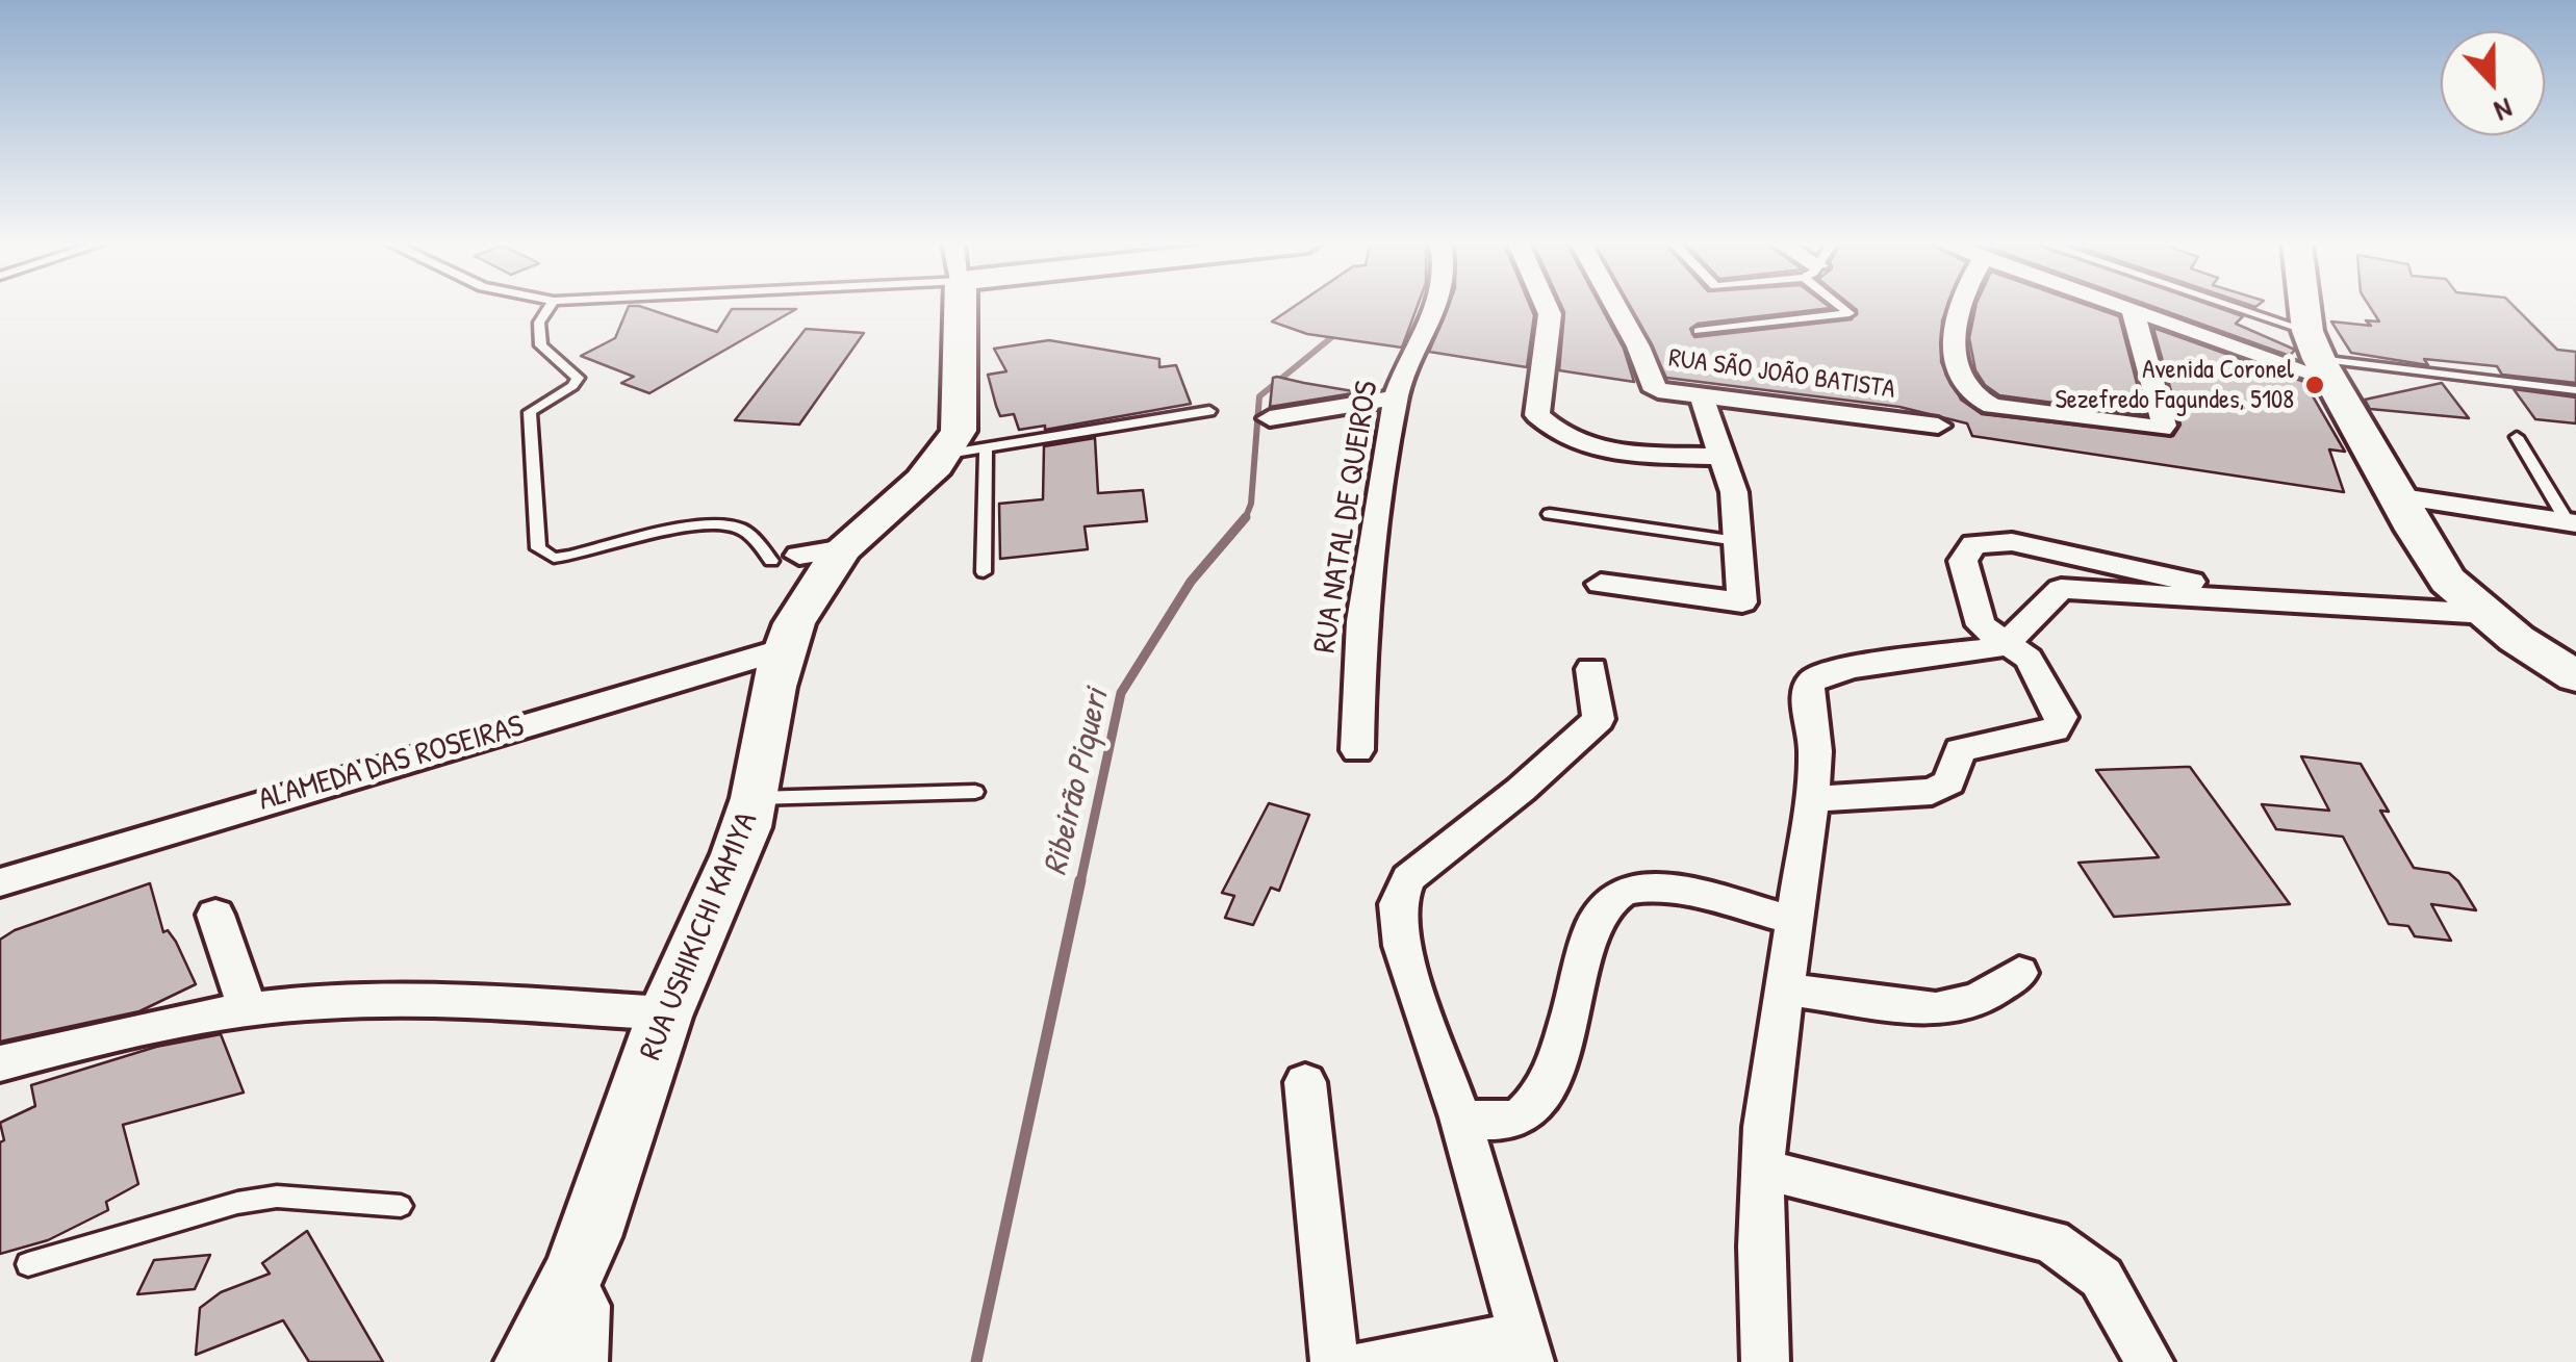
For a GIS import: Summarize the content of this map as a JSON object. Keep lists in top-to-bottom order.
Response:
{
  "streets": {
    "main road": ["RUA USHIKICHI KAMIYA"],
    "street": ["RUA SÃO JOÃO BATISTA", "RUA NATAL DE QUEIROS", "ALAMEDA DAS ROSEIRAS"]
  },
  "crossings": [
    ["ALAMEDA DAS ROSEIRAS", "RUA USHIKICHI KAMIYA"]
  ],
  "water": ["Ribeirão Piqueri"],
  "places": ["Avenida Coronel Sezefredo Fagundes, 5108"],
  "north": "bottom"
}
